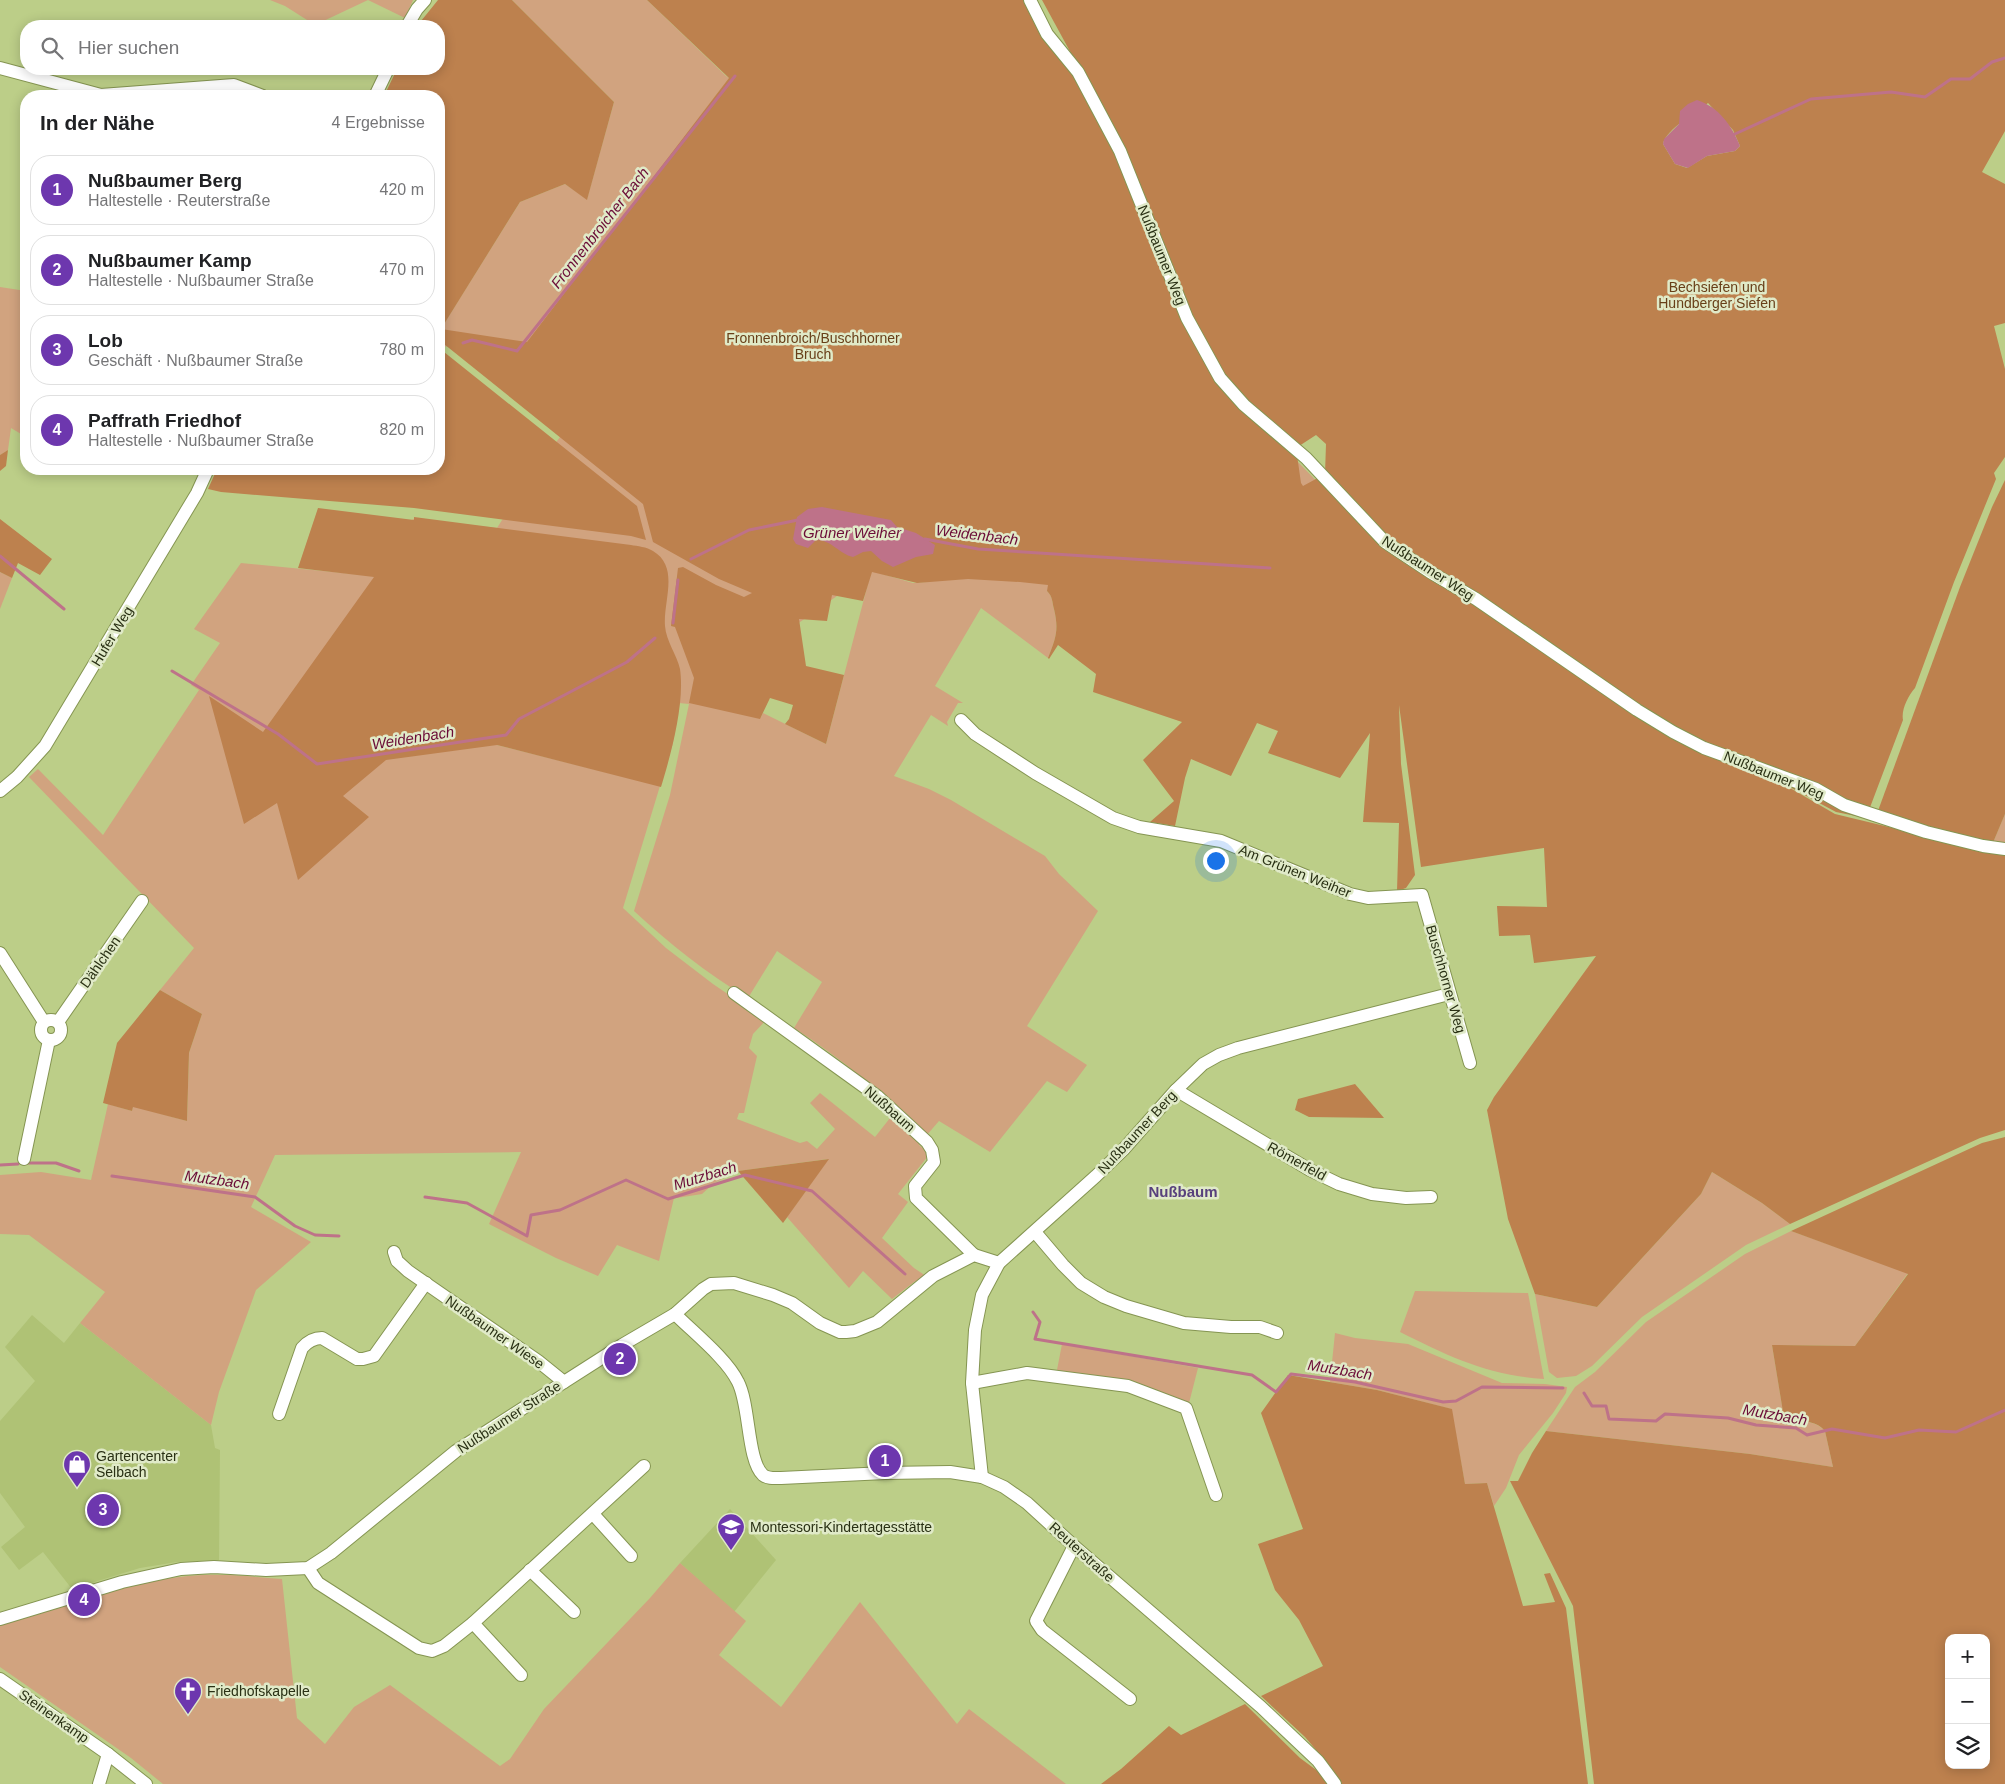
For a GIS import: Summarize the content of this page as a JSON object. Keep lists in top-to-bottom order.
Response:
{
  "streets": {
    "street": [
      "Nußbaumer Weg",
      "Hufer Weg",
      "Am Grünen Weiher",
      "Dählchen",
      "Buschhorner Weg",
      "Nußbaum",
      "Nußbaumer Berg",
      "Römerfeld",
      "Nußbaumer Wiese",
      "Nußbaumer Straße",
      "Reuterstraße",
      "Steinenkamp"
    ]
  },
  "crossings": [
    ["Am Grünen Weiher", "Buschhorner Weg"],
    ["Buschhorner Weg", "Nußbaumer Berg"],
    ["Nußbaum", "Nußbaumer Straße"],
    ["Nußbaumer Berg", "Römerfeld"],
    ["Nußbaumer Berg", "Reuterstraße"],
    ["Nußbaumer Wiese", "Nußbaumer Straße"],
    ["Nußbaumer Straße", "Reuterstraße"]
  ],
  "districts": ["Nußbaum"],
  "water": [
    "Fronnenbroicher Bach",
    "Grüner Weiher",
    "Weidenbach",
    "Mutzbach"
  ],
  "parks": ["Bechsiefen und Hundberger Siefen", "Fronnenbroich/Buschhorner Bruch"],
  "places": {
    "shop": ["Gartencenter Selbach"],
    "school or university": ["Montessori-Kindertagesstätte"],
    "church": ["Friedhofskapelle"]
  },
  "page": {
    "search": "Hier suchen",
    "heading": ["In der Nähe", "4 Ergebnisse"],
    "list": [
      {
        "mark": "1",
        "name": "Nußbaumer Berg",
        "note": "Haltestelle · Reuterstraße",
        "value": "420 m"
      },
      {
        "mark": "2",
        "name": "Nußbaumer Kamp",
        "note": "Haltestelle · Nußbaumer Straße",
        "value": "470 m"
      },
      {
        "mark": "3",
        "name": "Lob",
        "note": "Geschäft · Nußbaumer Straße",
        "value": "780 m"
      },
      {
        "mark": "4",
        "name": "Paffrath Friedhof",
        "note": "Haltestelle · Nußbaumer Straße",
        "value": "820 m"
      }
    ],
    "pins": [
      "2",
      "1",
      "3",
      "4"
    ],
    "map_buttons": ["+", "−"]
  }
}
